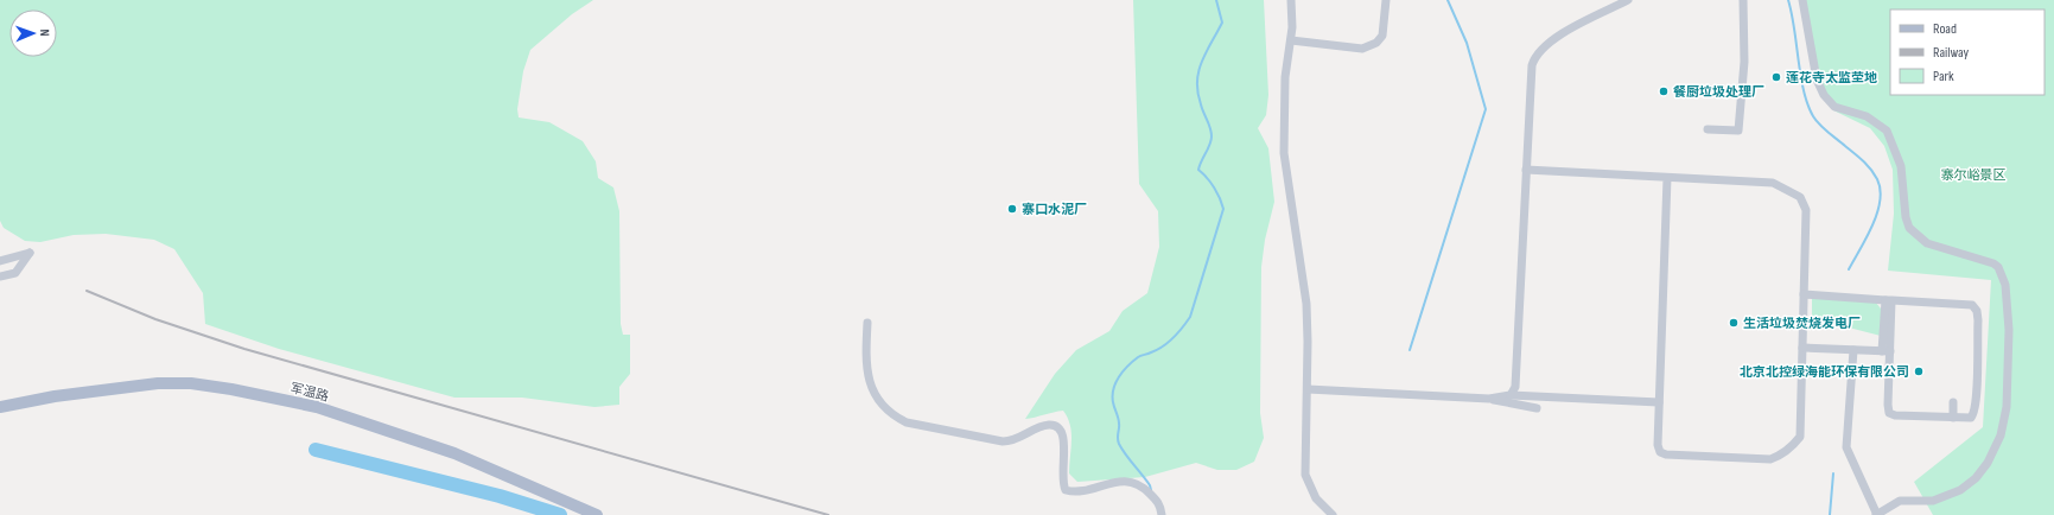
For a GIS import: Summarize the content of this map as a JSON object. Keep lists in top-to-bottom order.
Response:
{
  "streets": {
    "main road": ["军温路"]
  },
  "parks": ["寨尔峪景区"],
  "places": [
    "莲花寺太监茔地",
    "餐厨垃圾处理厂",
    "寨口水泥厂",
    "生活垃圾焚烧发电厂",
    "北京北控绿海能环保有限公司"
  ],
  "legend": ["Road", "Railway", "Park"],
  "north": "right"
}
